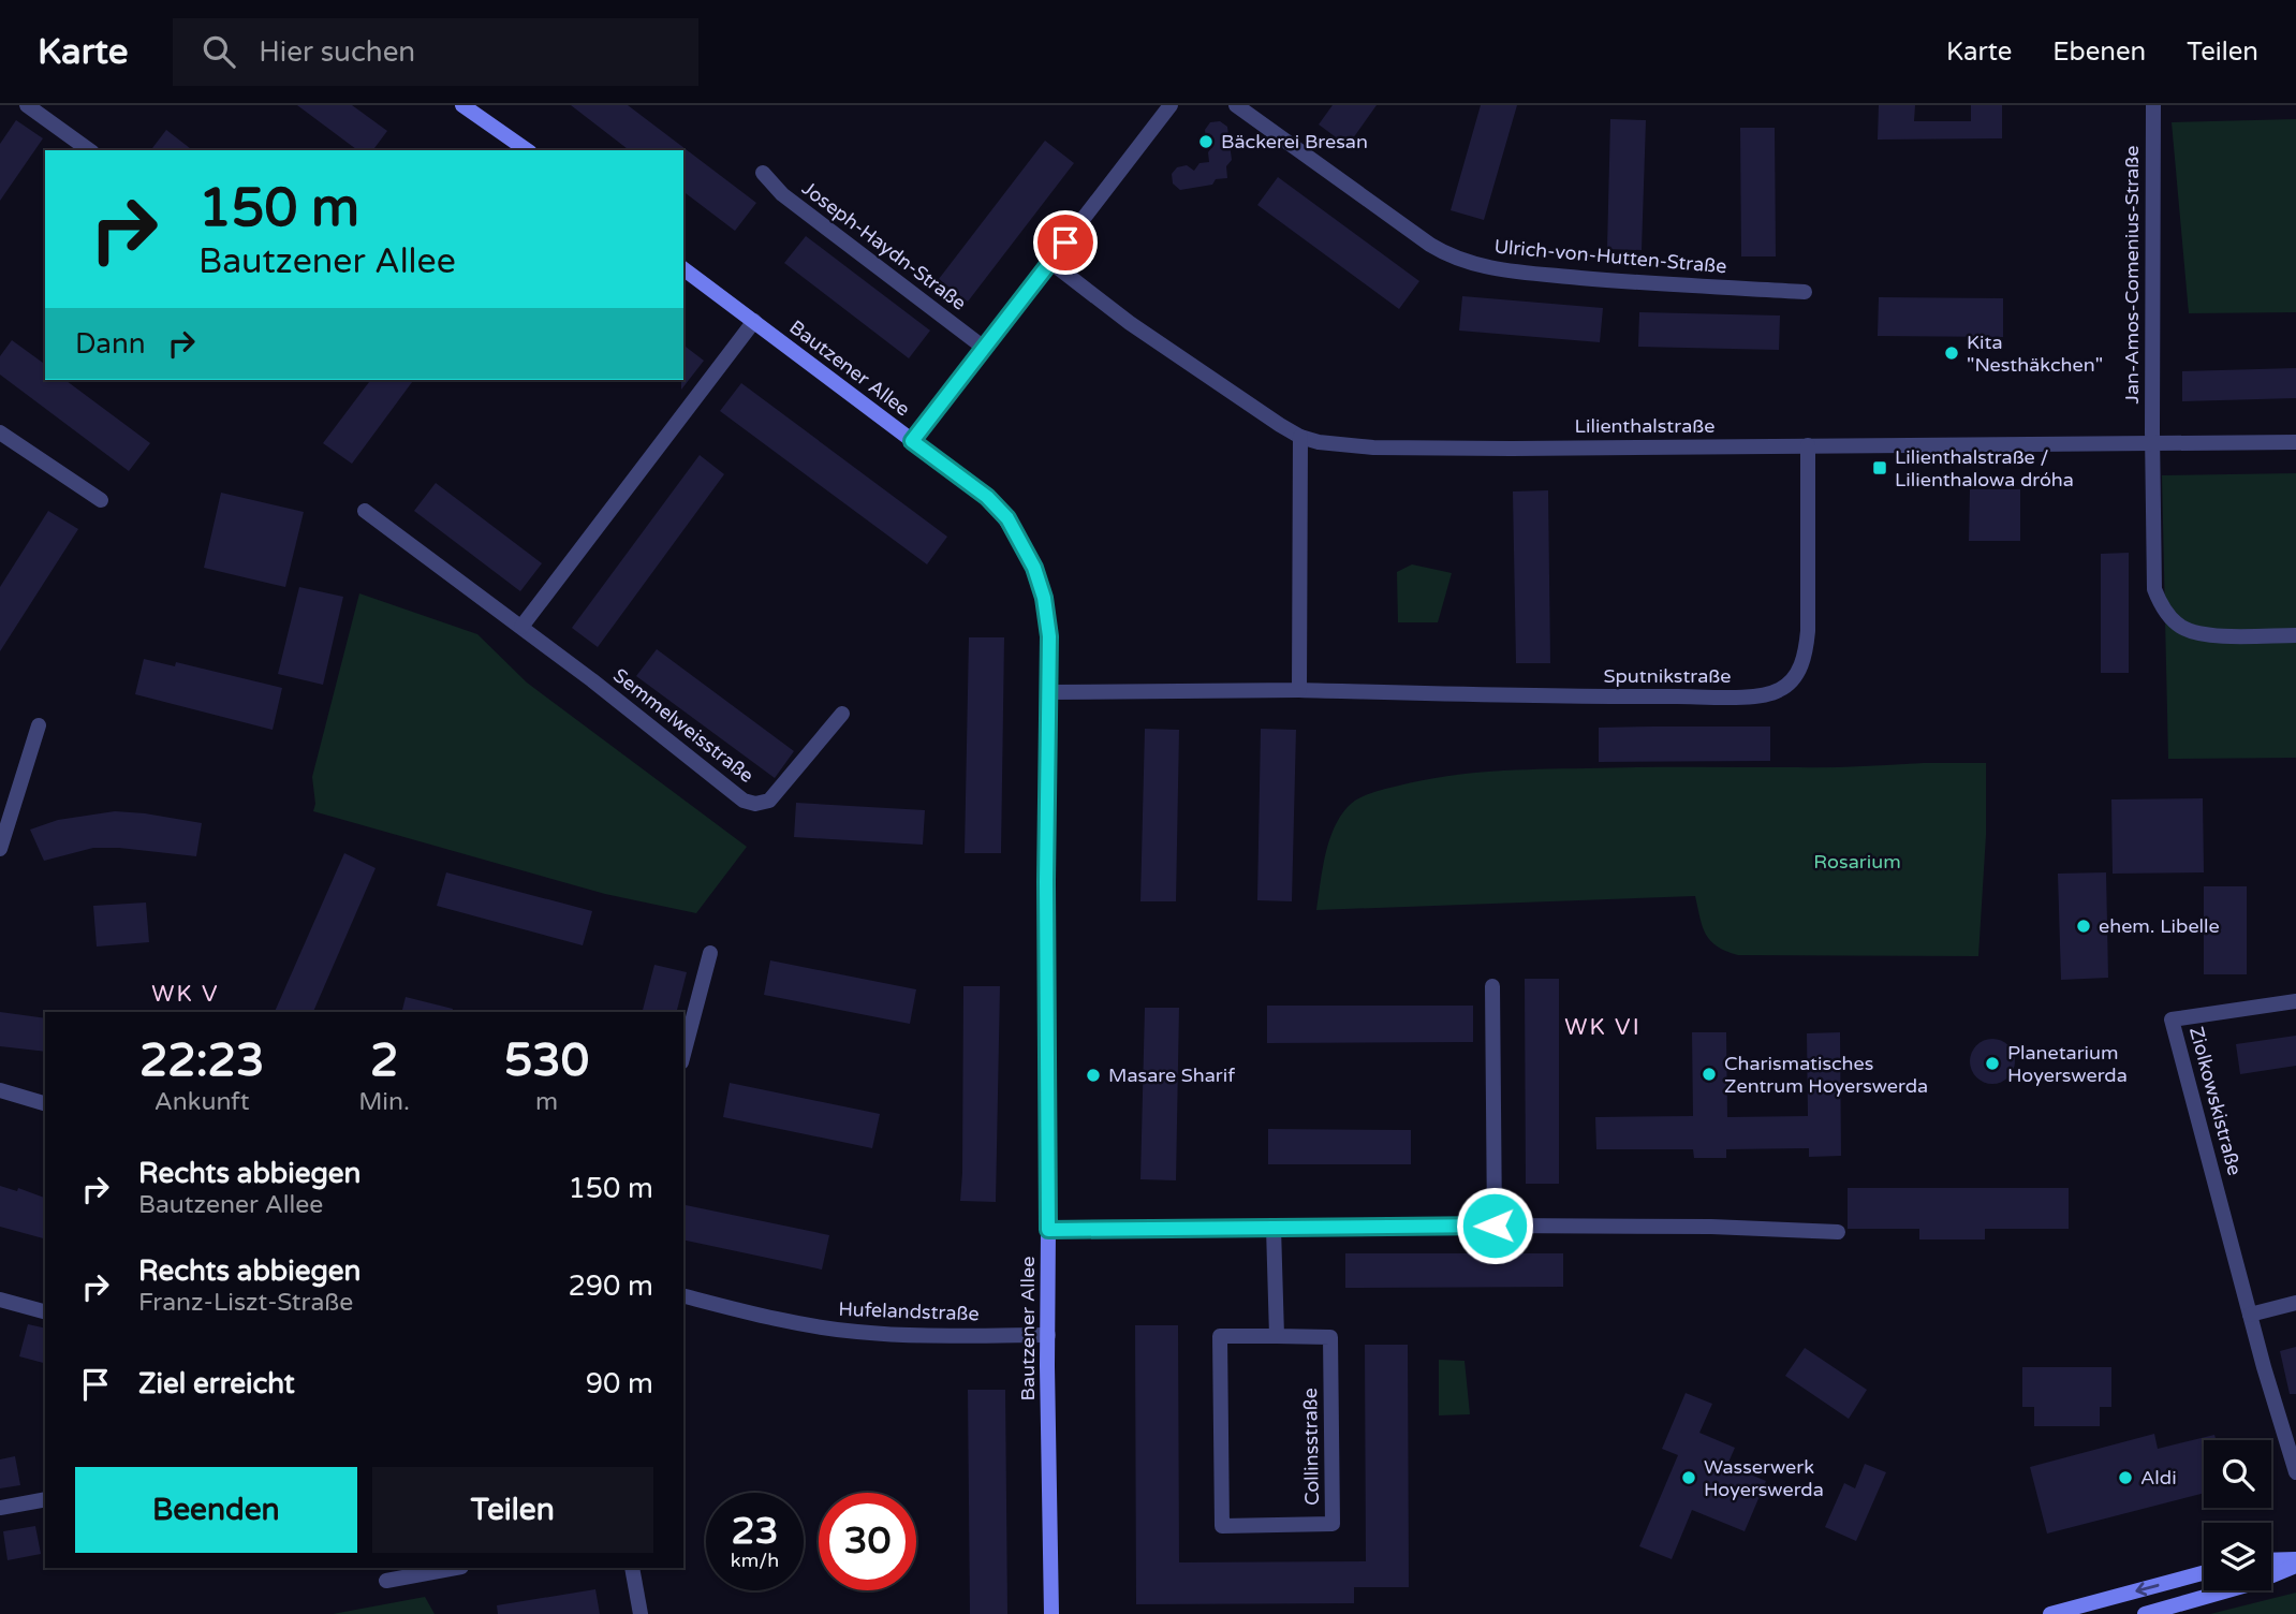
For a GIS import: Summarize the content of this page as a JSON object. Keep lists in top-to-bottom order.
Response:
{
  "streets": {
    "street": [
      "Joseph-Haydn-Straße",
      "Ulrich-von-Hutten-Straße",
      "Jan-Amos-Comenius-Straße",
      "Bautzener Allee",
      "Lilienthalstraße",
      "Sputnikstraße",
      "Semmelweisstraße",
      "Ziolkowskistraße",
      "Hufelandstraße",
      "Collinsstraße"
    ]
  },
  "crossings": [
    ["Jan-Amos-Comenius-Straße", "Lilienthalstraße"],
    ["Bautzener Allee", "Sputnikstraße"],
    ["Bautzener Allee", "Hufelandstraße"],
    ["Lilienthalstraße", "Sputnikstraße"]
  ],
  "districts": ["WK V", "WK VI"],
  "parks": ["Rosarium"],
  "places": {
    "other": [
      "Bäckerei Bresan",
      "Kita \"Nesthäkchen\"",
      "ehem. Libelle",
      "Planetarium Hoyerswerda",
      "Charismatisches Zentrum Hoyerswerda",
      "Masare Sharif",
      "Wasserwerk Hoyerswerda",
      "Aldi"
    ],
    "transit": ["Lilienthalstraße / Lilienthalowa dróha"]
  },
  "page": {
    "header": "Karte",
    "search": "Hier suchen",
    "nav": ["Karte", "Ebenen", "Teilen"],
    "turn": ["150 m", "Bautzener Allee"],
    "then": "Dann",
    "eta": [
      "22:23",
      "Ankunft",
      "2",
      "Min.",
      "530",
      "m"
    ],
    "list": [
      {
        "name": "Rechts abbiegen",
        "note": "Bautzener Allee",
        "value": "150 m"
      },
      {
        "name": "Rechts abbiegen",
        "note": "Franz-Liszt-Straße",
        "value": "290 m"
      },
      {
        "name": "Ziel erreicht",
        "value": "90 m"
      }
    ],
    "buttons": ["Beenden", "Teilen"],
    "speed": "23 km/h",
    "limit": "30"
  }
}
